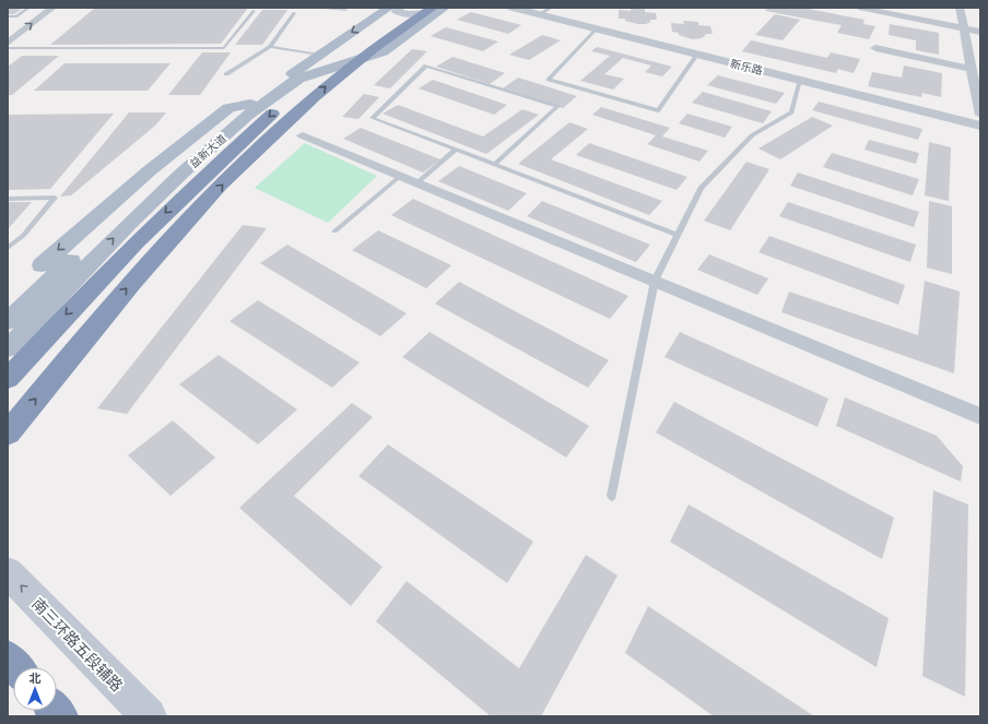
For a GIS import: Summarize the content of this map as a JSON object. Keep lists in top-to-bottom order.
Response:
{
  "streets": {
    "main road": ["益新大道", "南三环路五段辅路"],
    "street": ["新乐路"]
  },
  "one_way": ["南三环路五段辅路"],
  "north": "top"
}
